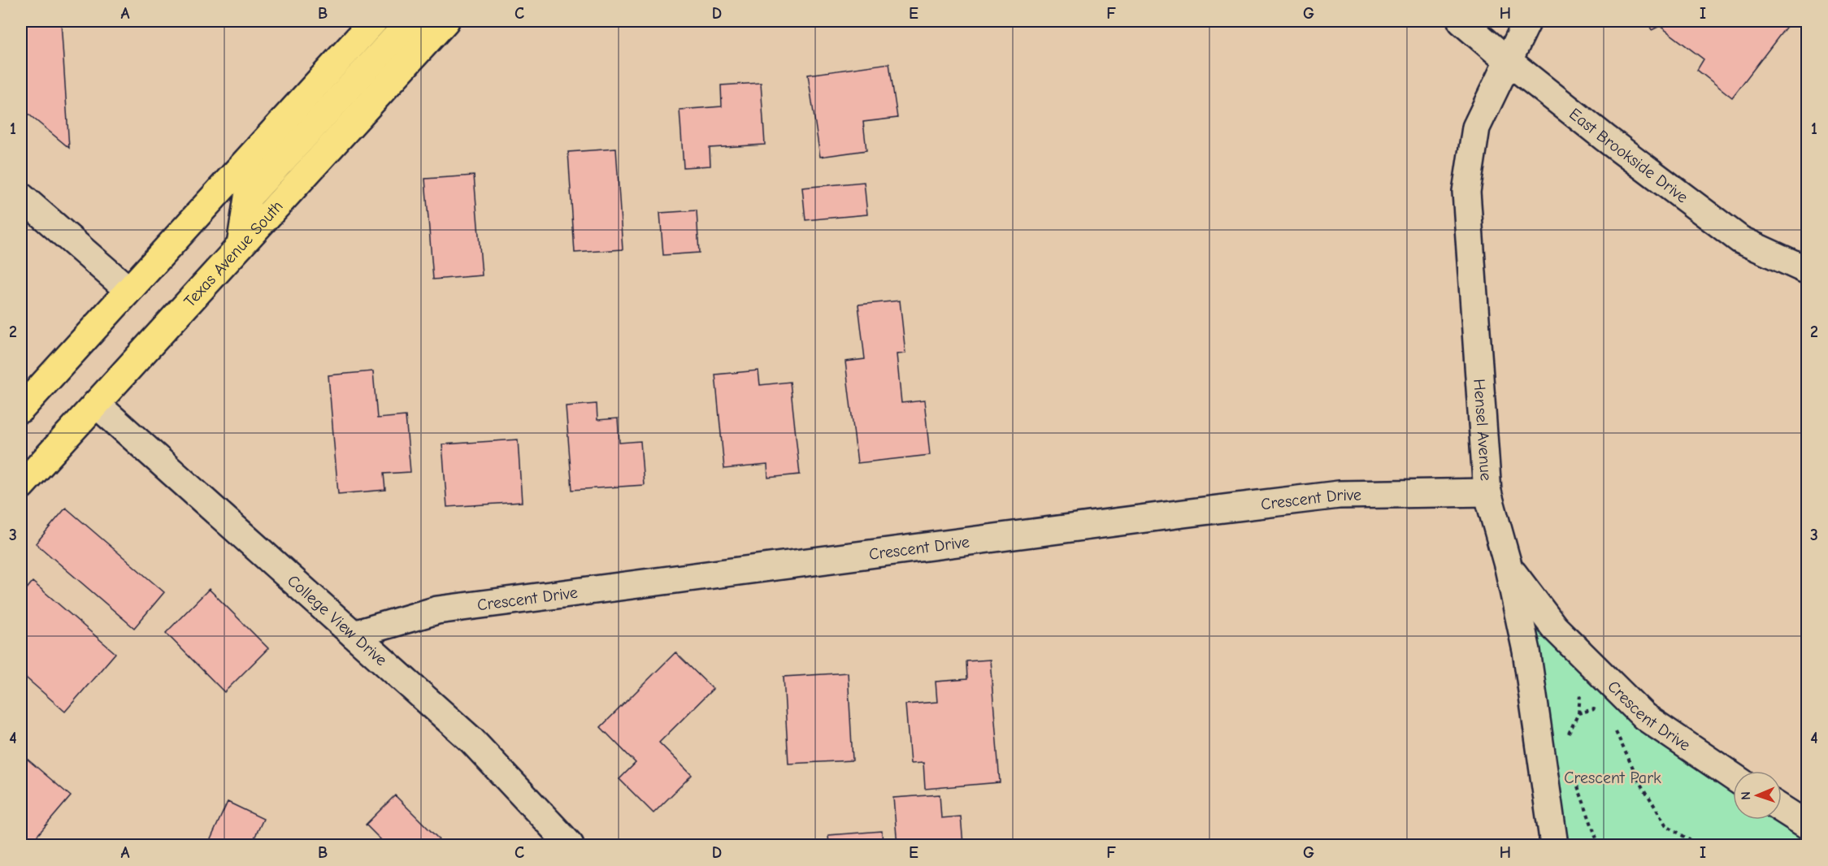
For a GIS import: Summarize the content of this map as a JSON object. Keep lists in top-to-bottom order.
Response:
{
  "streets": {
    "main road": ["Texas Avenue South"],
    "street": [
      "East Brookside Drive",
      "Hensel Avenue",
      "Crescent Drive",
      "College View Drive"
    ]
  },
  "crossings": [
    ["East Brookside Drive", "Hensel Avenue"],
    ["Texas Avenue South", "College View Drive"],
    ["Hensel Avenue", "Crescent Drive"],
    ["Crescent Drive", "College View Drive"]
  ],
  "parks": ["Crescent Park"],
  "north": "left",
  "grid": {
    "columns": [
      "A",
      "B",
      "C",
      "D",
      "E",
      "F",
      "G",
      "H",
      "I"
    ],
    "rows": [
      "1",
      "2",
      "3",
      "4"
    ]
  }
}
